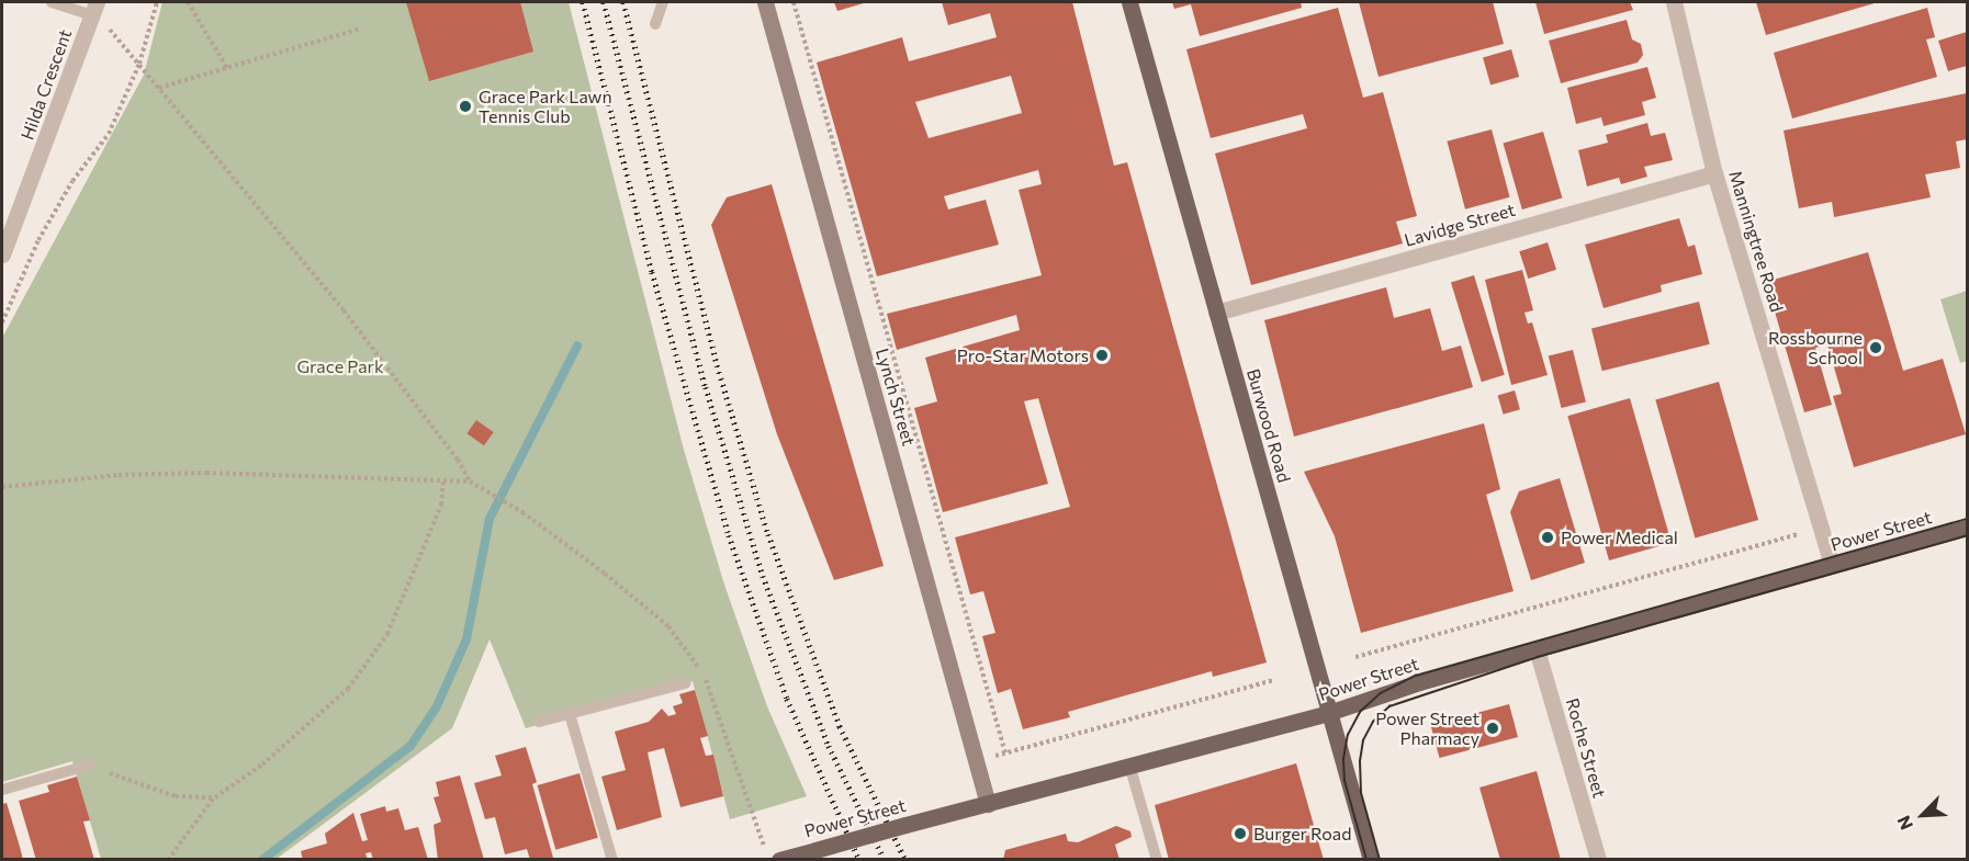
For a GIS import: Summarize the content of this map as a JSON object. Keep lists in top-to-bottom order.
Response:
{
  "streets": {
    "main road": ["Burwood Road", "Power Street"],
    "street": [
      "Hilda Crescent",
      "Lavidge Street",
      "Manningtree Road",
      "Lynch Street",
      "Roche Street"
    ]
  },
  "crossings": [
    ["Lavidge Street", "Manningtree Road"],
    ["Lavidge Street", "Burwood Road"],
    ["Manningtree Road", "Power Street"],
    ["Lynch Street", "Power Street"],
    ["Burwood Road", "Power Street"],
    ["Power Street", "Roche Street"]
  ],
  "parks": ["Grace Park"],
  "places": [
    "Grace Park Lawn Tennis Club",
    "Rossbourne School",
    "Pro-Star Motors",
    "Power Medical",
    "Power Street Pharmacy",
    "Burger Road"
  ],
  "north": "bottom left"
}
